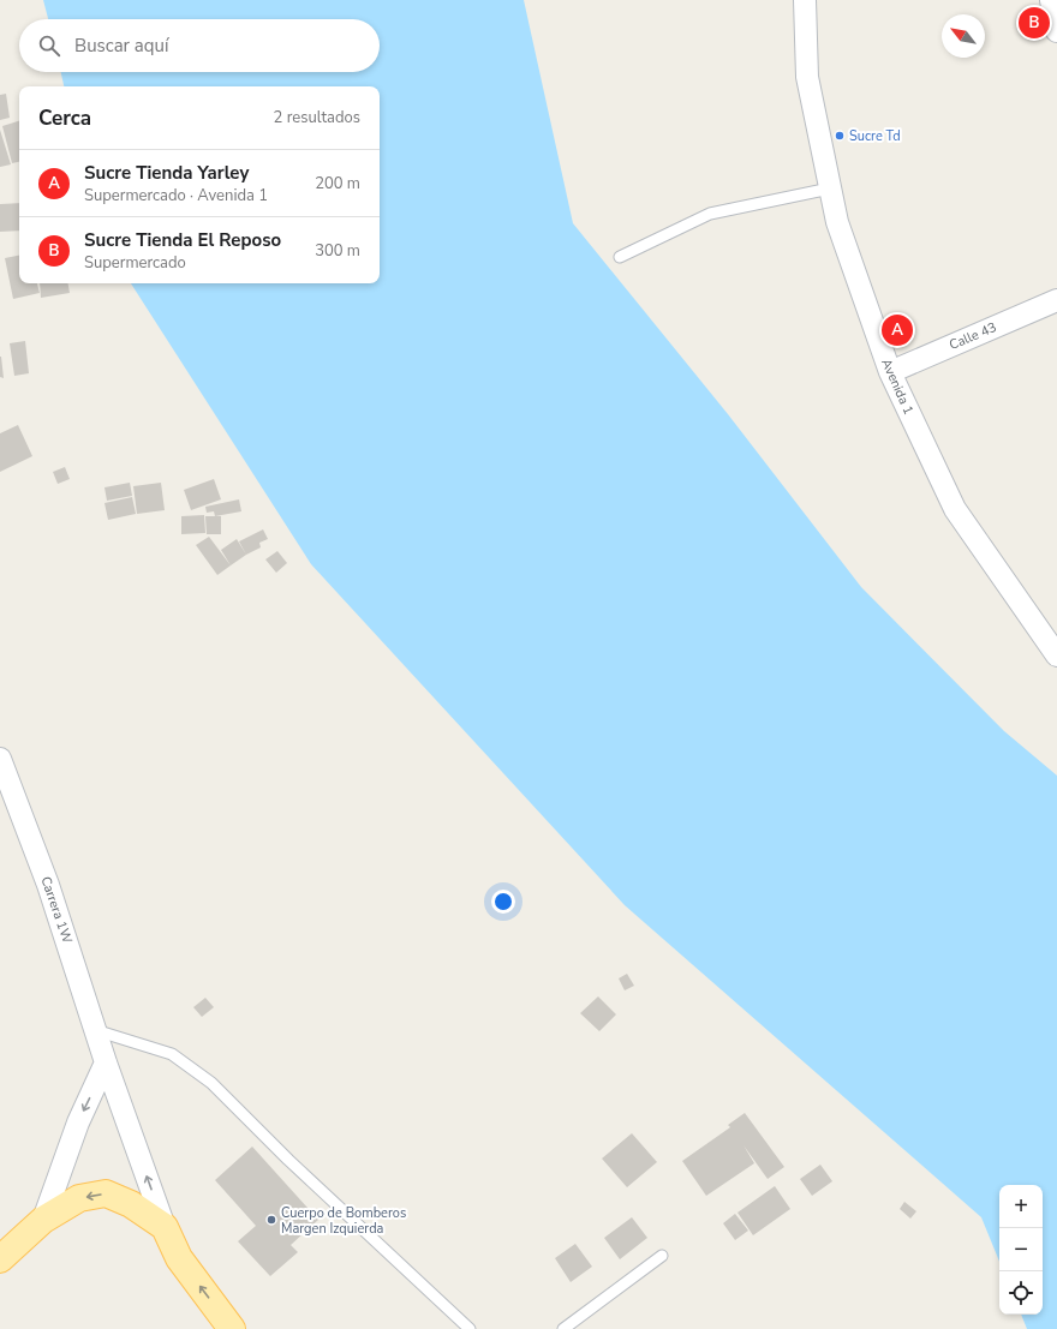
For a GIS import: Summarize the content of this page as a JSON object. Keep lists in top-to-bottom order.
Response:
{
  "streets": {
    "street": ["Calle 43", "Avenida 1", "Carrera 1W"]
  },
  "crossings": [
    ["Calle 43", "Avenida 1"]
  ],
  "one_way": ["Carrera 1W"],
  "places": ["Sucre Td", "Cuerpo de Bomberos Margen Izquierda"],
  "north": "top left",
  "page": {
    "pins": ["B", "A"],
    "search": "Buscar aquí",
    "heading": ["Cerca", "2 resultados"],
    "list": [
      {
        "mark": "A",
        "name": "Sucre Tienda Yarley",
        "note": "Supermercado · Avenida 1",
        "value": "200 m"
      },
      {
        "mark": "B",
        "name": "Sucre Tienda El Reposo",
        "note": "Supermercado",
        "value": "300 m"
      }
    ],
    "map_buttons": ["+", "−"]
  }
}
